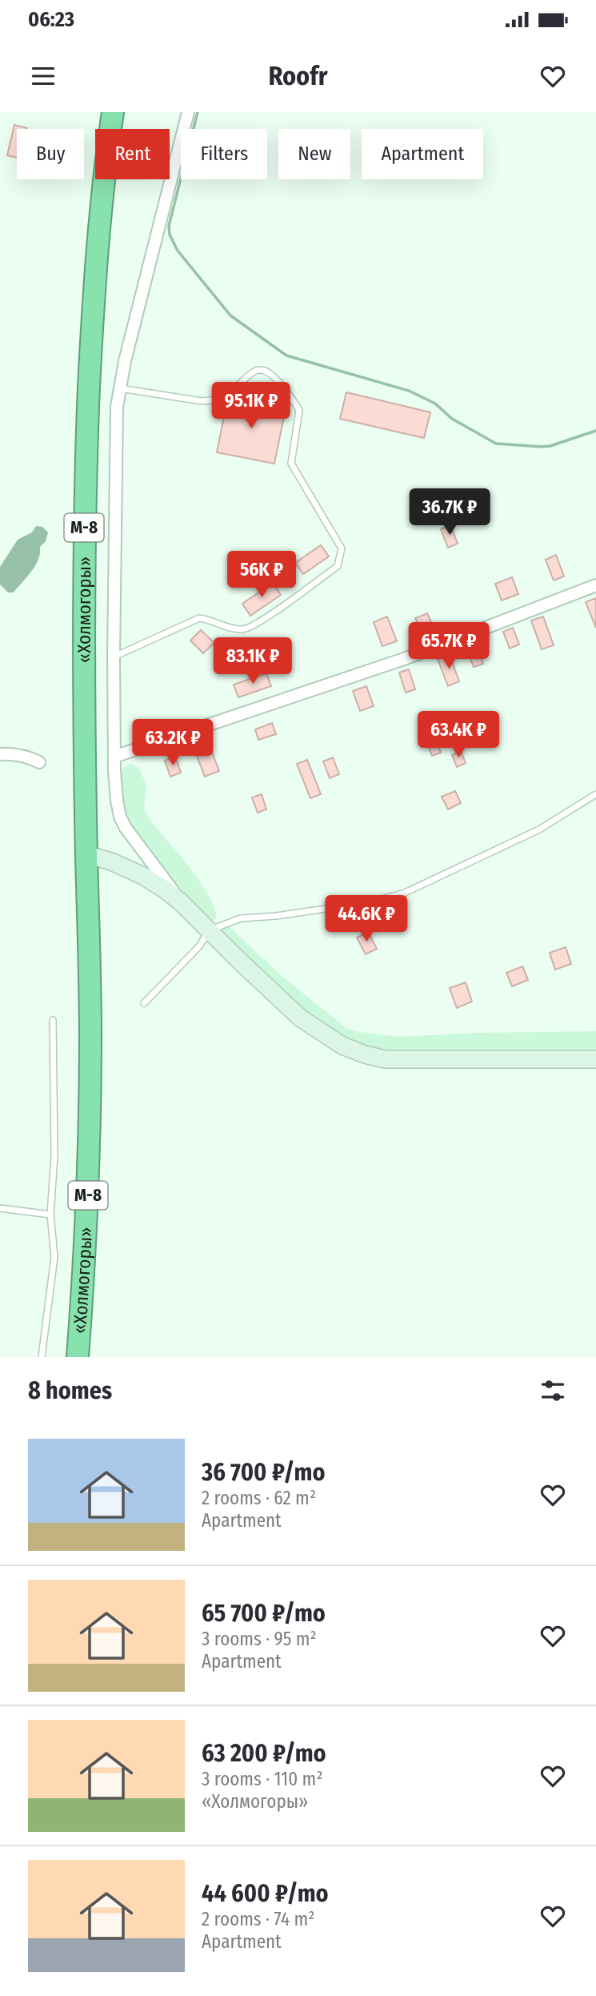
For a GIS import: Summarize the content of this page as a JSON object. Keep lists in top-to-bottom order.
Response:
{
  "streets": {
    "highway": ["М-8", "«Холмогоры»"]
  },
  "page": {
    "status": "06:23",
    "header": "Roofr",
    "chip": [
      "Buy",
      "Rent",
      "Filters",
      "New",
      "Apartment"
    ],
    "price": [
      "95.1K ₽",
      "36.7K ₽",
      "56K ₽",
      "65.7K ₽",
      "83.1K ₽",
      "63.4K ₽",
      "63.2K ₽",
      "44.6K ₽"
    ],
    "heading": "8 homes",
    "list": [
      {
        "name": "36 700 ₽/mo",
        "note": "2 rooms · 62 m² · Apartment"
      },
      {
        "name": "65 700 ₽/mo",
        "note": "3 rooms · 95 m² · Apartment"
      },
      {
        "name": "63 200 ₽/mo",
        "note": "3 rooms · 110 m² · «Холмогоры»"
      },
      {
        "name": "44 600 ₽/mo",
        "note": "2 rooms · 74 m² · Apartment"
      }
    ]
  }
}
